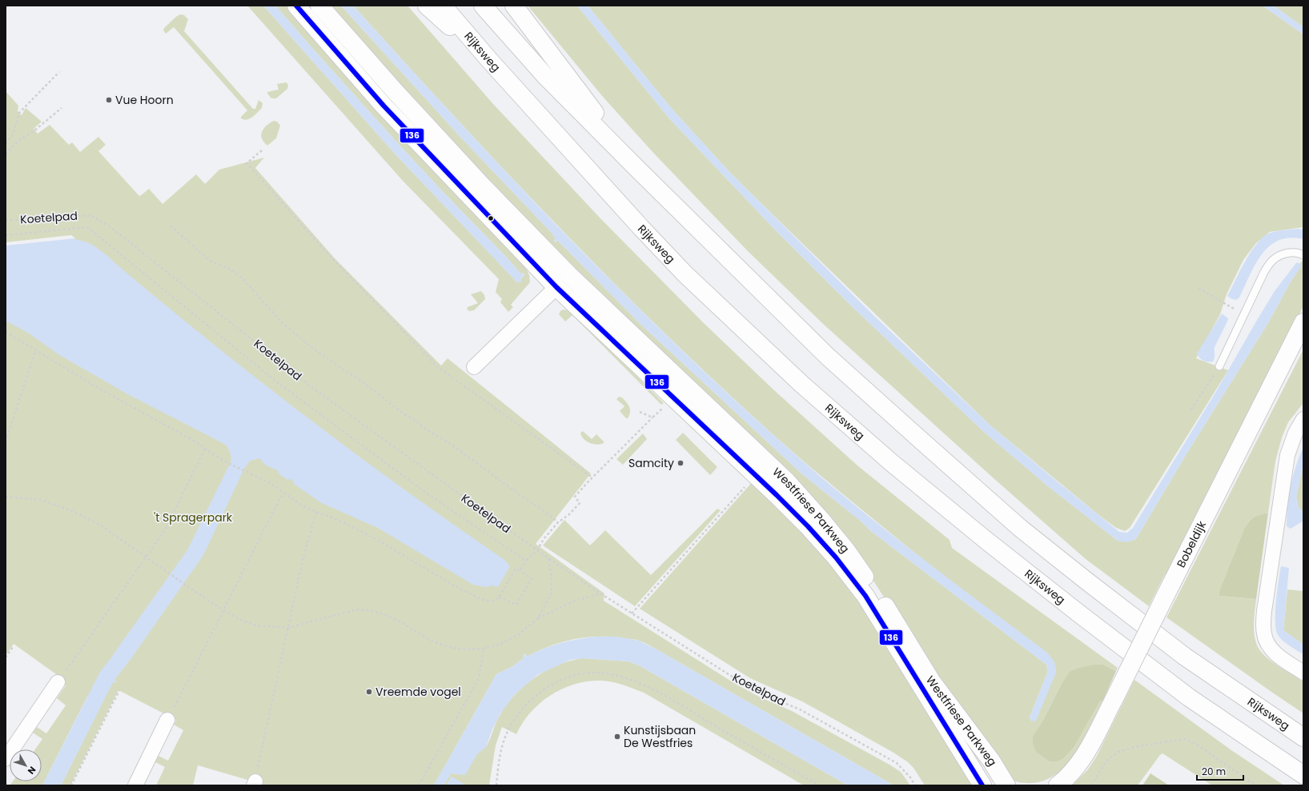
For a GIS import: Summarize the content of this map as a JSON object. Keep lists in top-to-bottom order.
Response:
{
  "streets": {
    "main road": ["Rijksweg", "Westfriese Parkweg", "Bobeldijk"],
    "path": ["Koetelpad"]
  },
  "parks": ["'t Spragerpark"],
  "places": [
    "Vue Hoorn",
    "Samcity",
    "Vreemde vogel",
    "Kunstijsbaan De Westfries"
  ],
  "lines": ["transit line 136"],
  "scale_bar": "20 m",
  "north": "bottom right"
}
